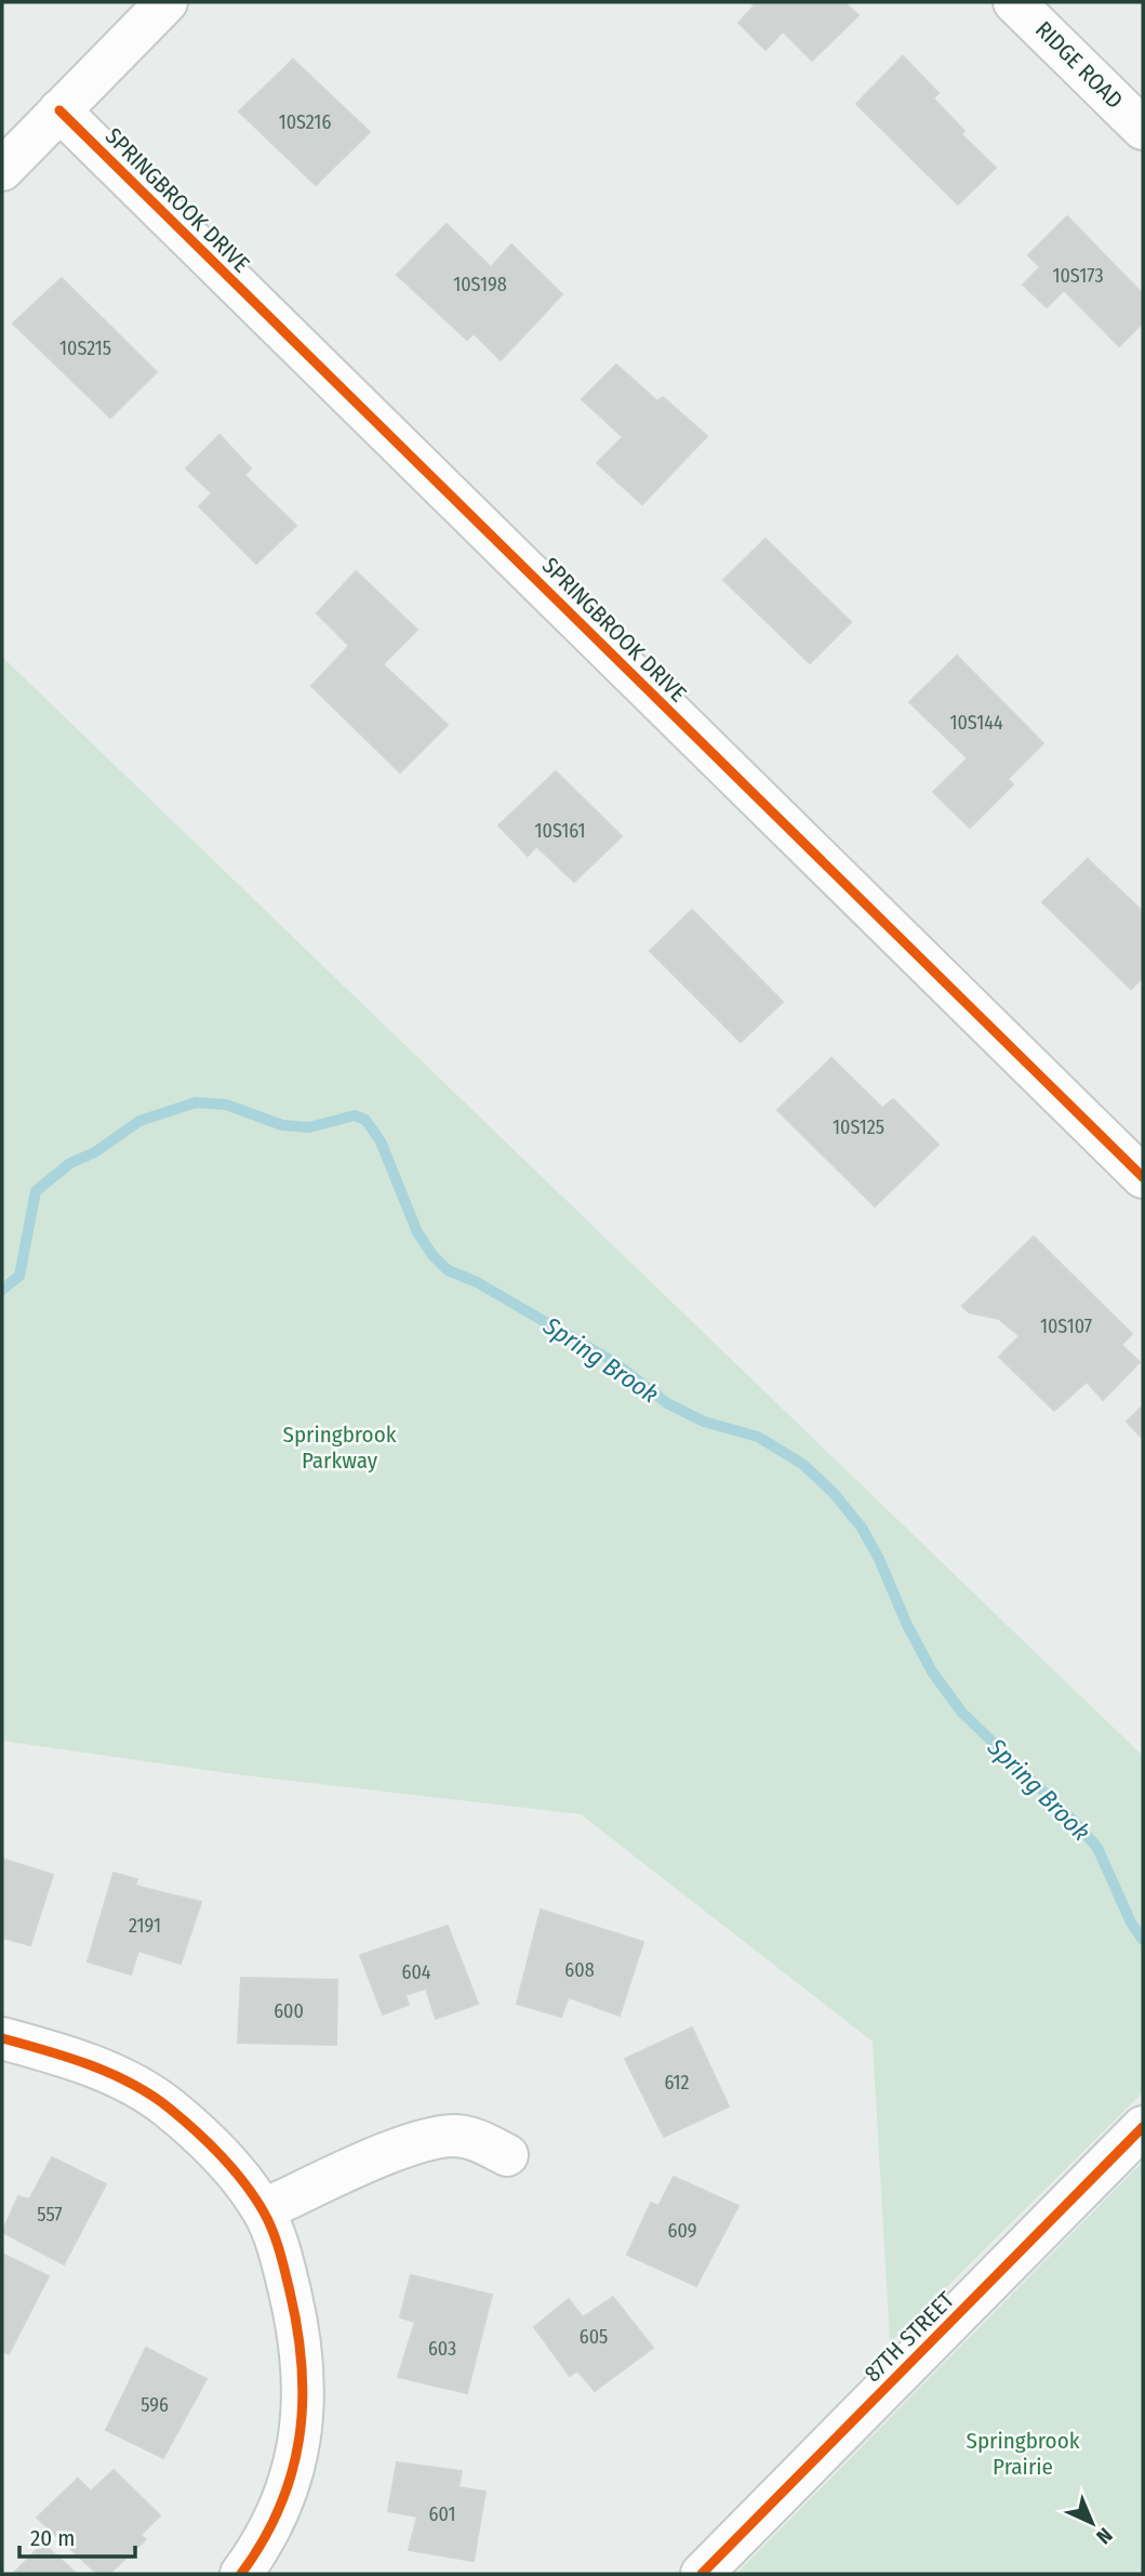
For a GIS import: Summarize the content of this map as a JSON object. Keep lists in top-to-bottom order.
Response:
{
  "streets": {
    "street": ["RIDGE ROAD", "SPRINGBROOK DRIVE", "87TH STREET"]
  },
  "water": ["Spring Brook"],
  "parks": ["Springbrook Parkway", "Springbrook Prairie"],
  "house_numbers": [
    "10S216",
    "10S173",
    "10S198",
    "10S215",
    "10S144",
    "10S161",
    "10S125",
    "10S107",
    "2191",
    "608",
    "604",
    "600",
    "612",
    "557",
    "609",
    "605",
    "603",
    "596",
    "601"
  ],
  "scale_bar": "20 m",
  "north": "bottom right"
}
